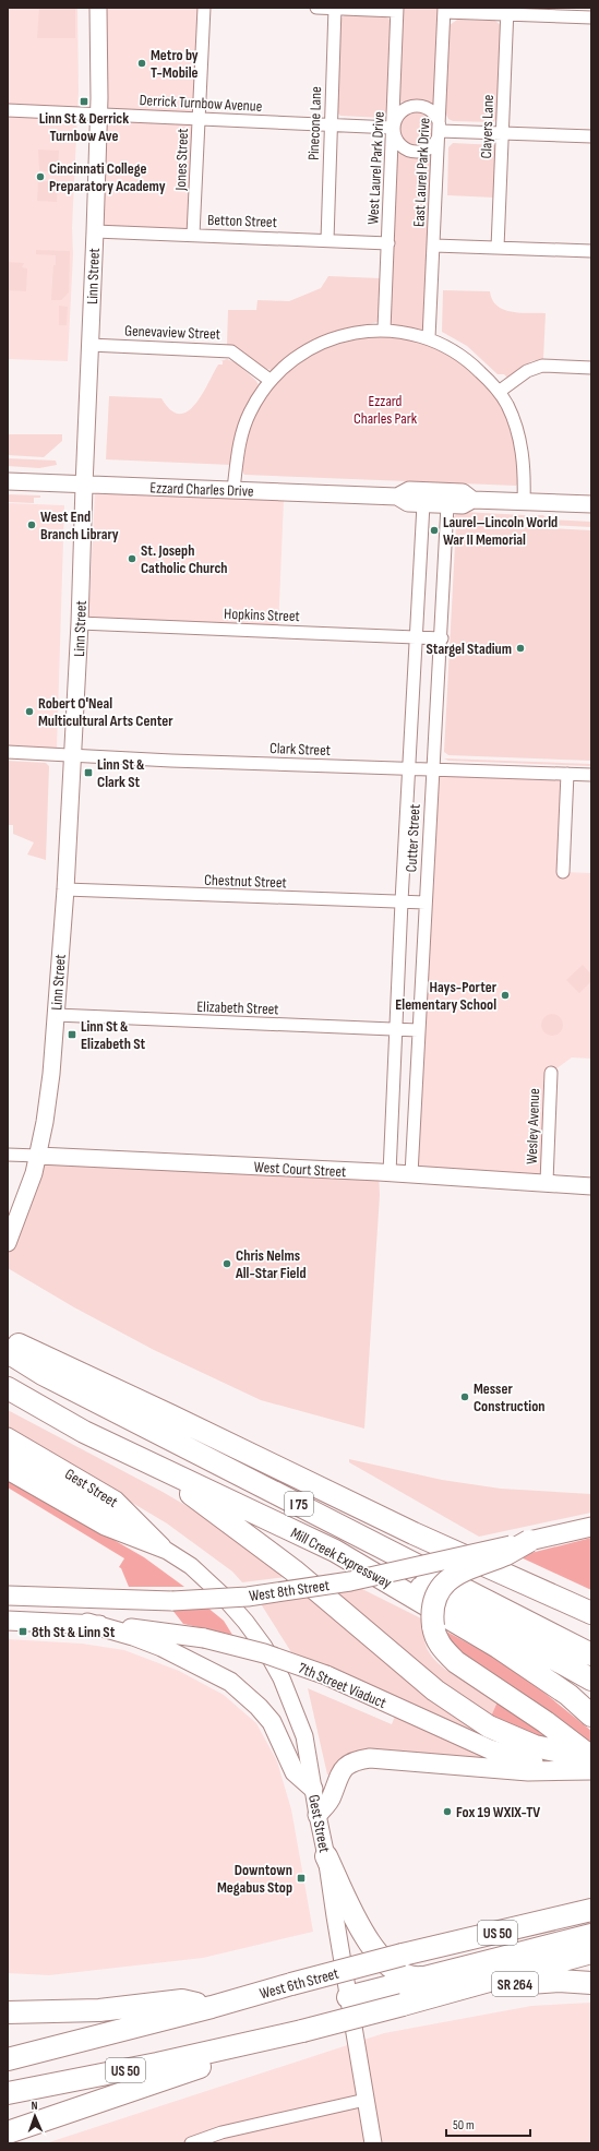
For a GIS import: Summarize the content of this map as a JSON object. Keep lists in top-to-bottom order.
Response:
{
  "streets": {
    "highway": [
      "I 75",
      "Mill Creek Expressway",
      "US 50",
      "West 6th Street",
      "SR 264"
    ],
    "main road": ["West 8th Street", "7th Street Viaduct"],
    "street": [
      "Derrick Turnbow Avenue",
      "Pinecone Lane",
      "Clayers Lane",
      "Jones Street",
      "West Laurel Park Drive",
      "East Laurel Park Drive",
      "Betton Street",
      "Linn Street",
      "Genevaview Street",
      "Ezzard Charles Drive",
      "Hopkins Street",
      "Clark Street",
      "Cutter Street",
      "Chestnut Street",
      "Elizabeth Street",
      "Wesley Avenue",
      "West Court Street",
      "Gest Street"
    ]
  },
  "crossings": [
    ["Derrick Turnbow Avenue", "Pinecone Lane"],
    ["Derrick Turnbow Avenue", "Jones Street"],
    ["Derrick Turnbow Avenue", "West Laurel Park Drive"],
    ["Derrick Turnbow Avenue", "East Laurel Park Drive"],
    ["Derrick Turnbow Avenue", "Linn Street"],
    ["Pinecone Lane", "Betton Street"],
    ["Jones Street", "Betton Street"],
    ["West Laurel Park Drive", "East Laurel Park Drive"],
    ["West Laurel Park Drive", "Betton Street"],
    ["Betton Street", "Linn Street"],
    ["Linn Street", "Genevaview Street"],
    ["Linn Street", "Ezzard Charles Drive"],
    ["Linn Street", "Hopkins Street"],
    ["Linn Street", "Clark Street"],
    ["Linn Street", "Chestnut Street"],
    ["Linn Street", "Elizabeth Street"],
    ["Linn Street", "West Court Street"],
    ["Ezzard Charles Drive", "Cutter Street"],
    ["Hopkins Street", "Cutter Street"],
    ["Clark Street", "Cutter Street"],
    ["Cutter Street", "Chestnut Street"],
    ["Cutter Street", "Elizabeth Street"],
    ["Cutter Street", "West Court Street"],
    ["Wesley Avenue", "West Court Street"],
    ["US 50", "SR 264"]
  ],
  "parks": ["Ezzard Charles Park"],
  "places": {
    "other": [
      "Metro by T-Mobile",
      "Cincinnati College Preparatory Academy",
      "West End Branch Library",
      "Laurel–Lincoln World War II Memorial",
      "St. Joseph Catholic Church",
      "Stargel Stadium",
      "Robert O'Neal Multicultural Arts Center",
      "Hays-Porter Elementary School",
      "Chris Nelms All-Star Field",
      "Messer Construction",
      "Fox 19 WXIX-TV"
    ],
    "transit": [
      "Linn St & Derrick Turnbow Ave",
      "Linn St & Clark St",
      "Linn St & Elizabeth St",
      "8th St & Linn St",
      "Downtown Megabus Stop"
    ]
  },
  "scale_bar": "50 m",
  "north": "top"
}
